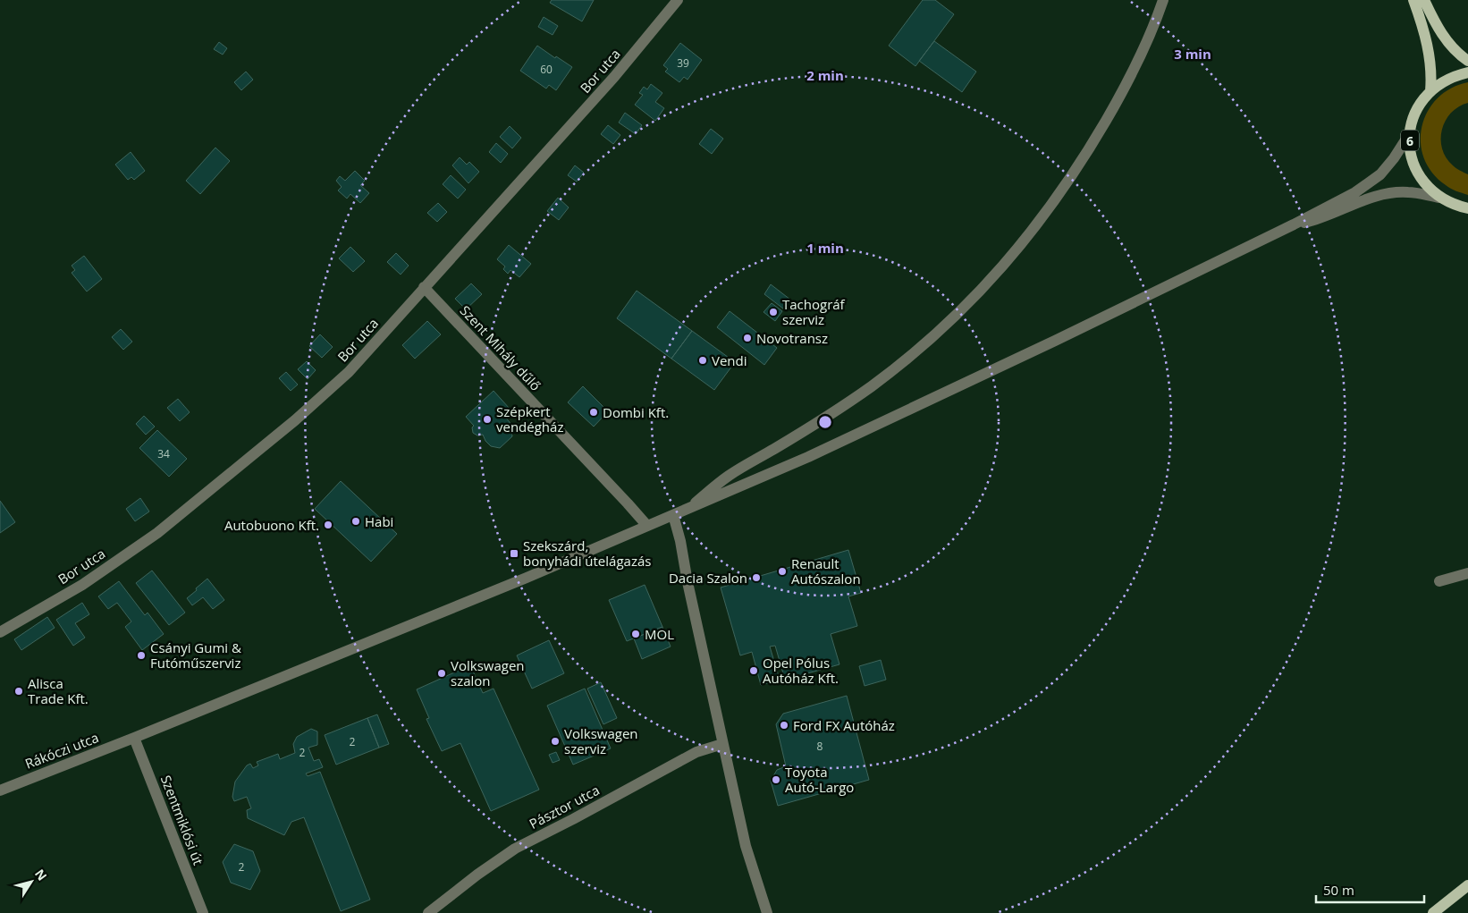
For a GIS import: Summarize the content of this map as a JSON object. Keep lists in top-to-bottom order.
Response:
{
  "streets": {
    "main road": ["6"],
    "street": [
      "Bor utca",
      "Szent Mihály dűlő",
      "Rákóczi utca",
      "Pásztor utca",
      "Szentmiklósi út"
    ]
  },
  "crossings": [
    ["Bor utca", "Szent Mihály dűlő"],
    ["Szent Mihály dűlő", "Rákóczi utca"],
    ["Rákóczi utca", "Szentmiklósi út"]
  ],
  "places": {
    "other": [
      "Tachográf szerviz",
      "Novotransz",
      "Vendi",
      "Dombi Kft.",
      "Szépkert vendégház",
      "Habi",
      "Autobuono Kft.",
      "Renault Autószalon",
      "Dacia Szalon",
      "MOL",
      "Csányi Gumi & Futóműszerviz",
      "Opel Pólus Autóház Kft.",
      "Volkswagen szalon",
      "Alisca Trade Kft.",
      "Ford FX Autóház",
      "Volkswagen szerviz",
      "Toyota Autó-Largo"
    ],
    "transit": ["Szekszárd, bonyhádi útelágazás"]
  },
  "house_numbers": [
    "39",
    "60",
    "34",
    "2",
    "8",
    "2",
    "2"
  ],
  "scale_bar": "50 m",
  "north": "top right",
  "rings": ["3 min", "2 min", "1 min"]
}
